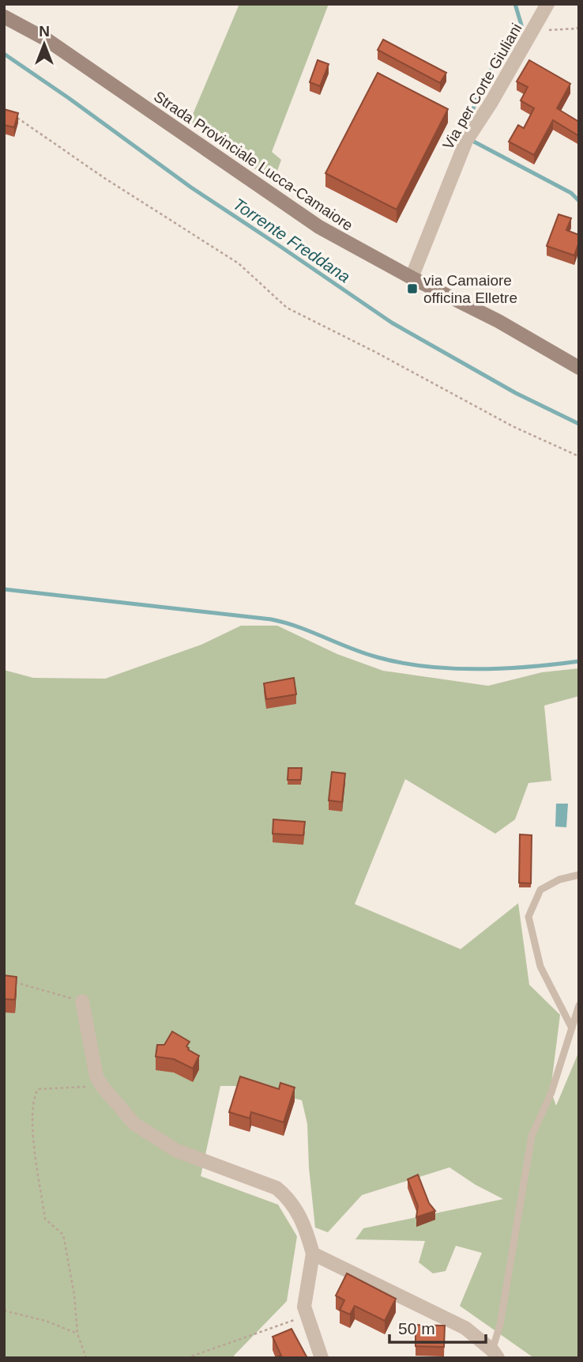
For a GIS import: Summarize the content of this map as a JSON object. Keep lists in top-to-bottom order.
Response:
{
  "streets": {
    "main road": ["Strada Provinciale Lucca-Camaiore"],
    "street": ["Via per Corte Giuliani"]
  },
  "crossings": [
    ["Via per Corte Giuliani", "Strada Provinciale Lucca-Camaiore"]
  ],
  "water": ["Torrente Freddana"],
  "places": {
    "transit": ["via Camaiore officina Elletre"]
  },
  "scale_bar": "50 m",
  "north": "top"
}
